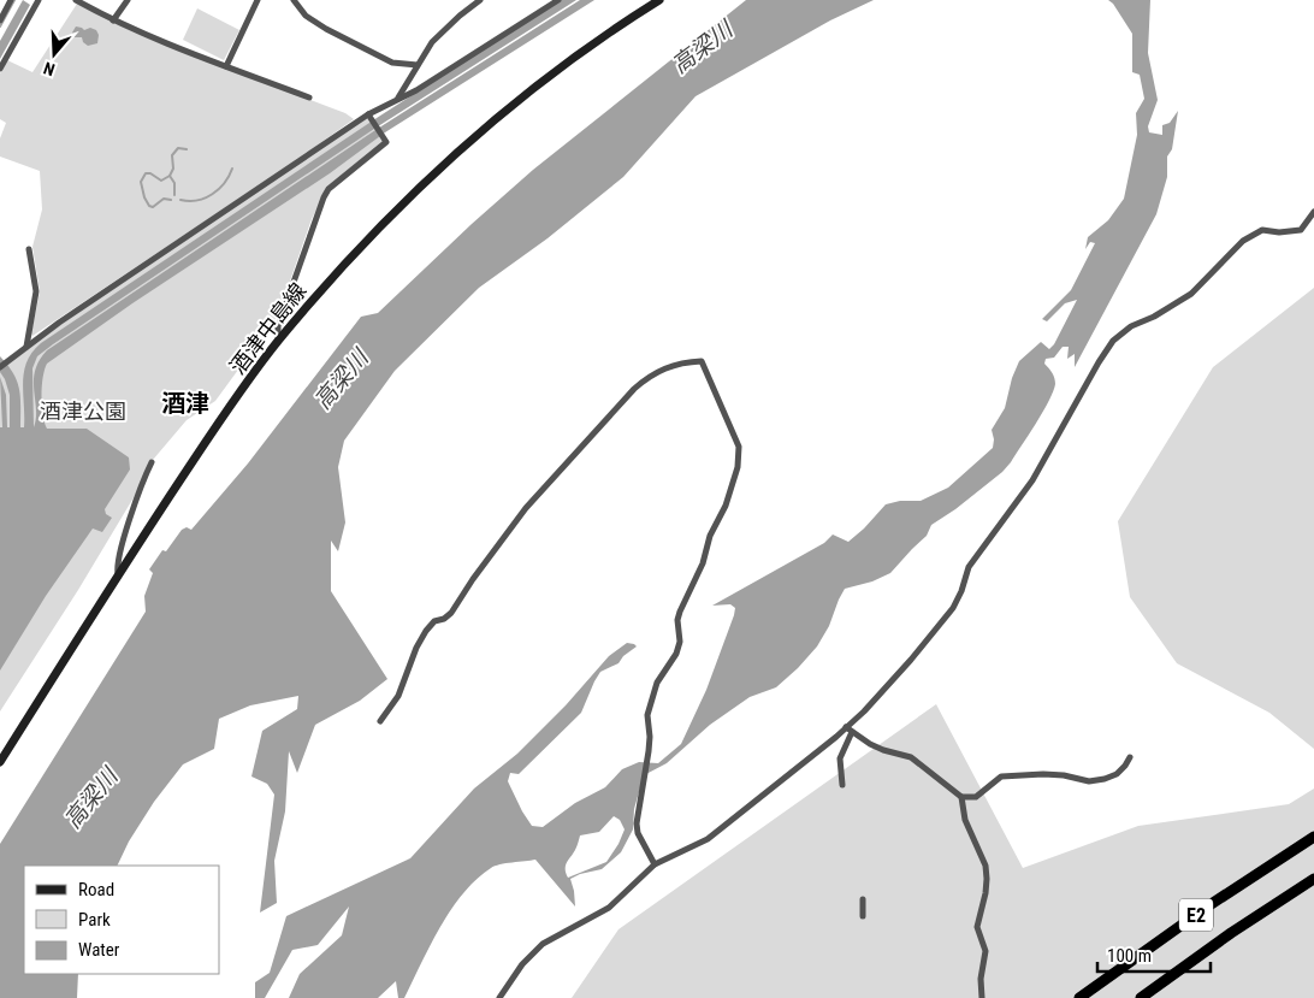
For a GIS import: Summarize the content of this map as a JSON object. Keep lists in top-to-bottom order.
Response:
{
  "streets": {
    "highway": ["E2"],
    "main road": ["酒津中島線"]
  },
  "districts": ["酒津"],
  "water": ["高梁川"],
  "parks": ["酒津公園"],
  "legend": ["Road", "Park", "Water"],
  "scale_bar": "100 m",
  "north": "bottom"
}
